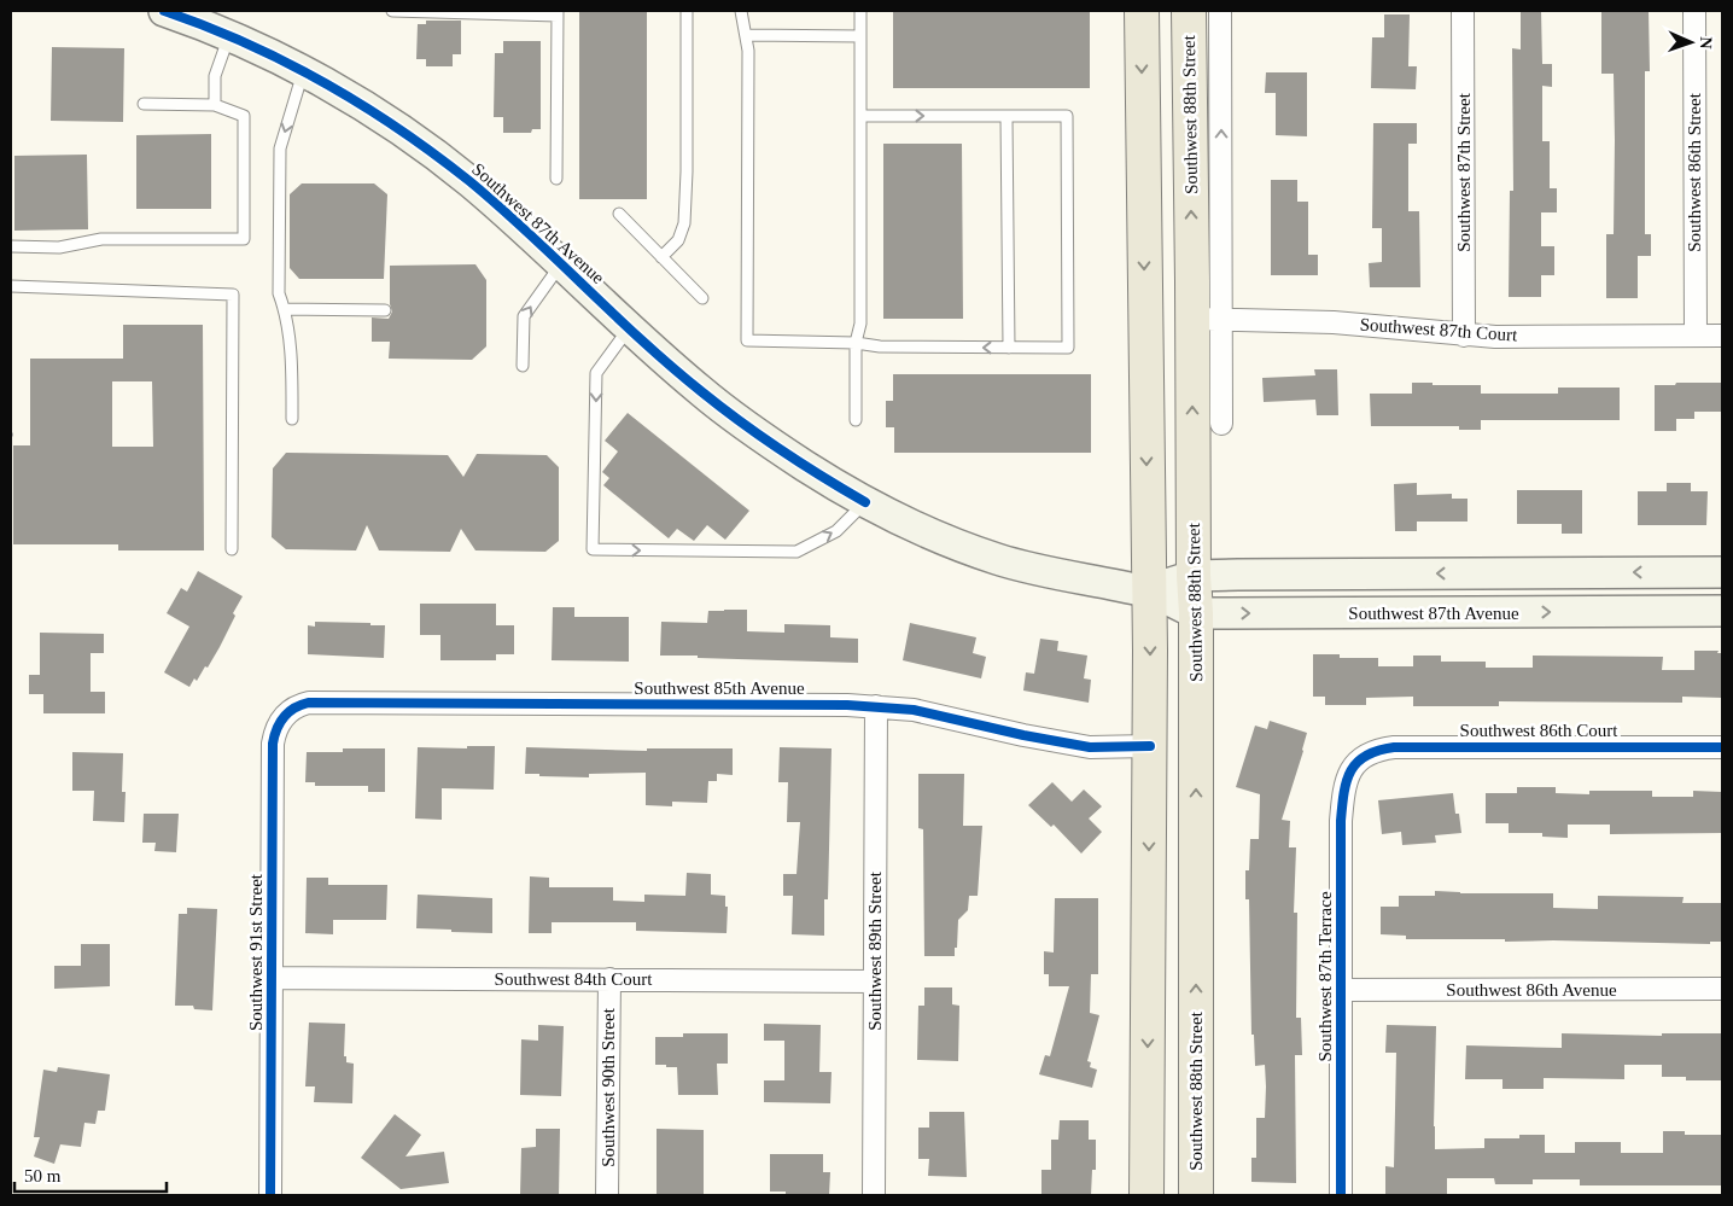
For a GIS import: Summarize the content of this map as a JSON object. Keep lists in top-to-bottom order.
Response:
{
  "streets": {
    "main road": ["Southwest 88th Street", "Southwest 87th Avenue"],
    "street": [
      "Southwest 87th Street",
      "Southwest 86th Street",
      "Southwest 87th Court",
      "Southwest 85th Avenue",
      "Southwest 86th Court",
      "Southwest 89th Street",
      "Southwest 91st Street",
      "Southwest 87th Terrace",
      "Southwest 84th Court",
      "Southwest 86th Avenue",
      "Southwest 90th Street"
    ]
  },
  "crossings": [
    ["Southwest 88th Street", "Southwest 87th Avenue"],
    ["Southwest 88th Street", "Southwest 87th Court"],
    ["Southwest 87th Street", "Southwest 87th Court"],
    ["Southwest 86th Street", "Southwest 87th Court"],
    ["Southwest 85th Avenue", "Southwest 89th Street"],
    ["Southwest 85th Avenue", "Southwest 91st Street"],
    ["Southwest 86th Court", "Southwest 87th Terrace"],
    ["Southwest 89th Street", "Southwest 84th Court"],
    ["Southwest 91st Street", "Southwest 84th Court"],
    ["Southwest 87th Terrace", "Southwest 86th Avenue"],
    ["Southwest 84th Court", "Southwest 90th Street"]
  ],
  "scale_bar": "50 m",
  "north": "right"
}
